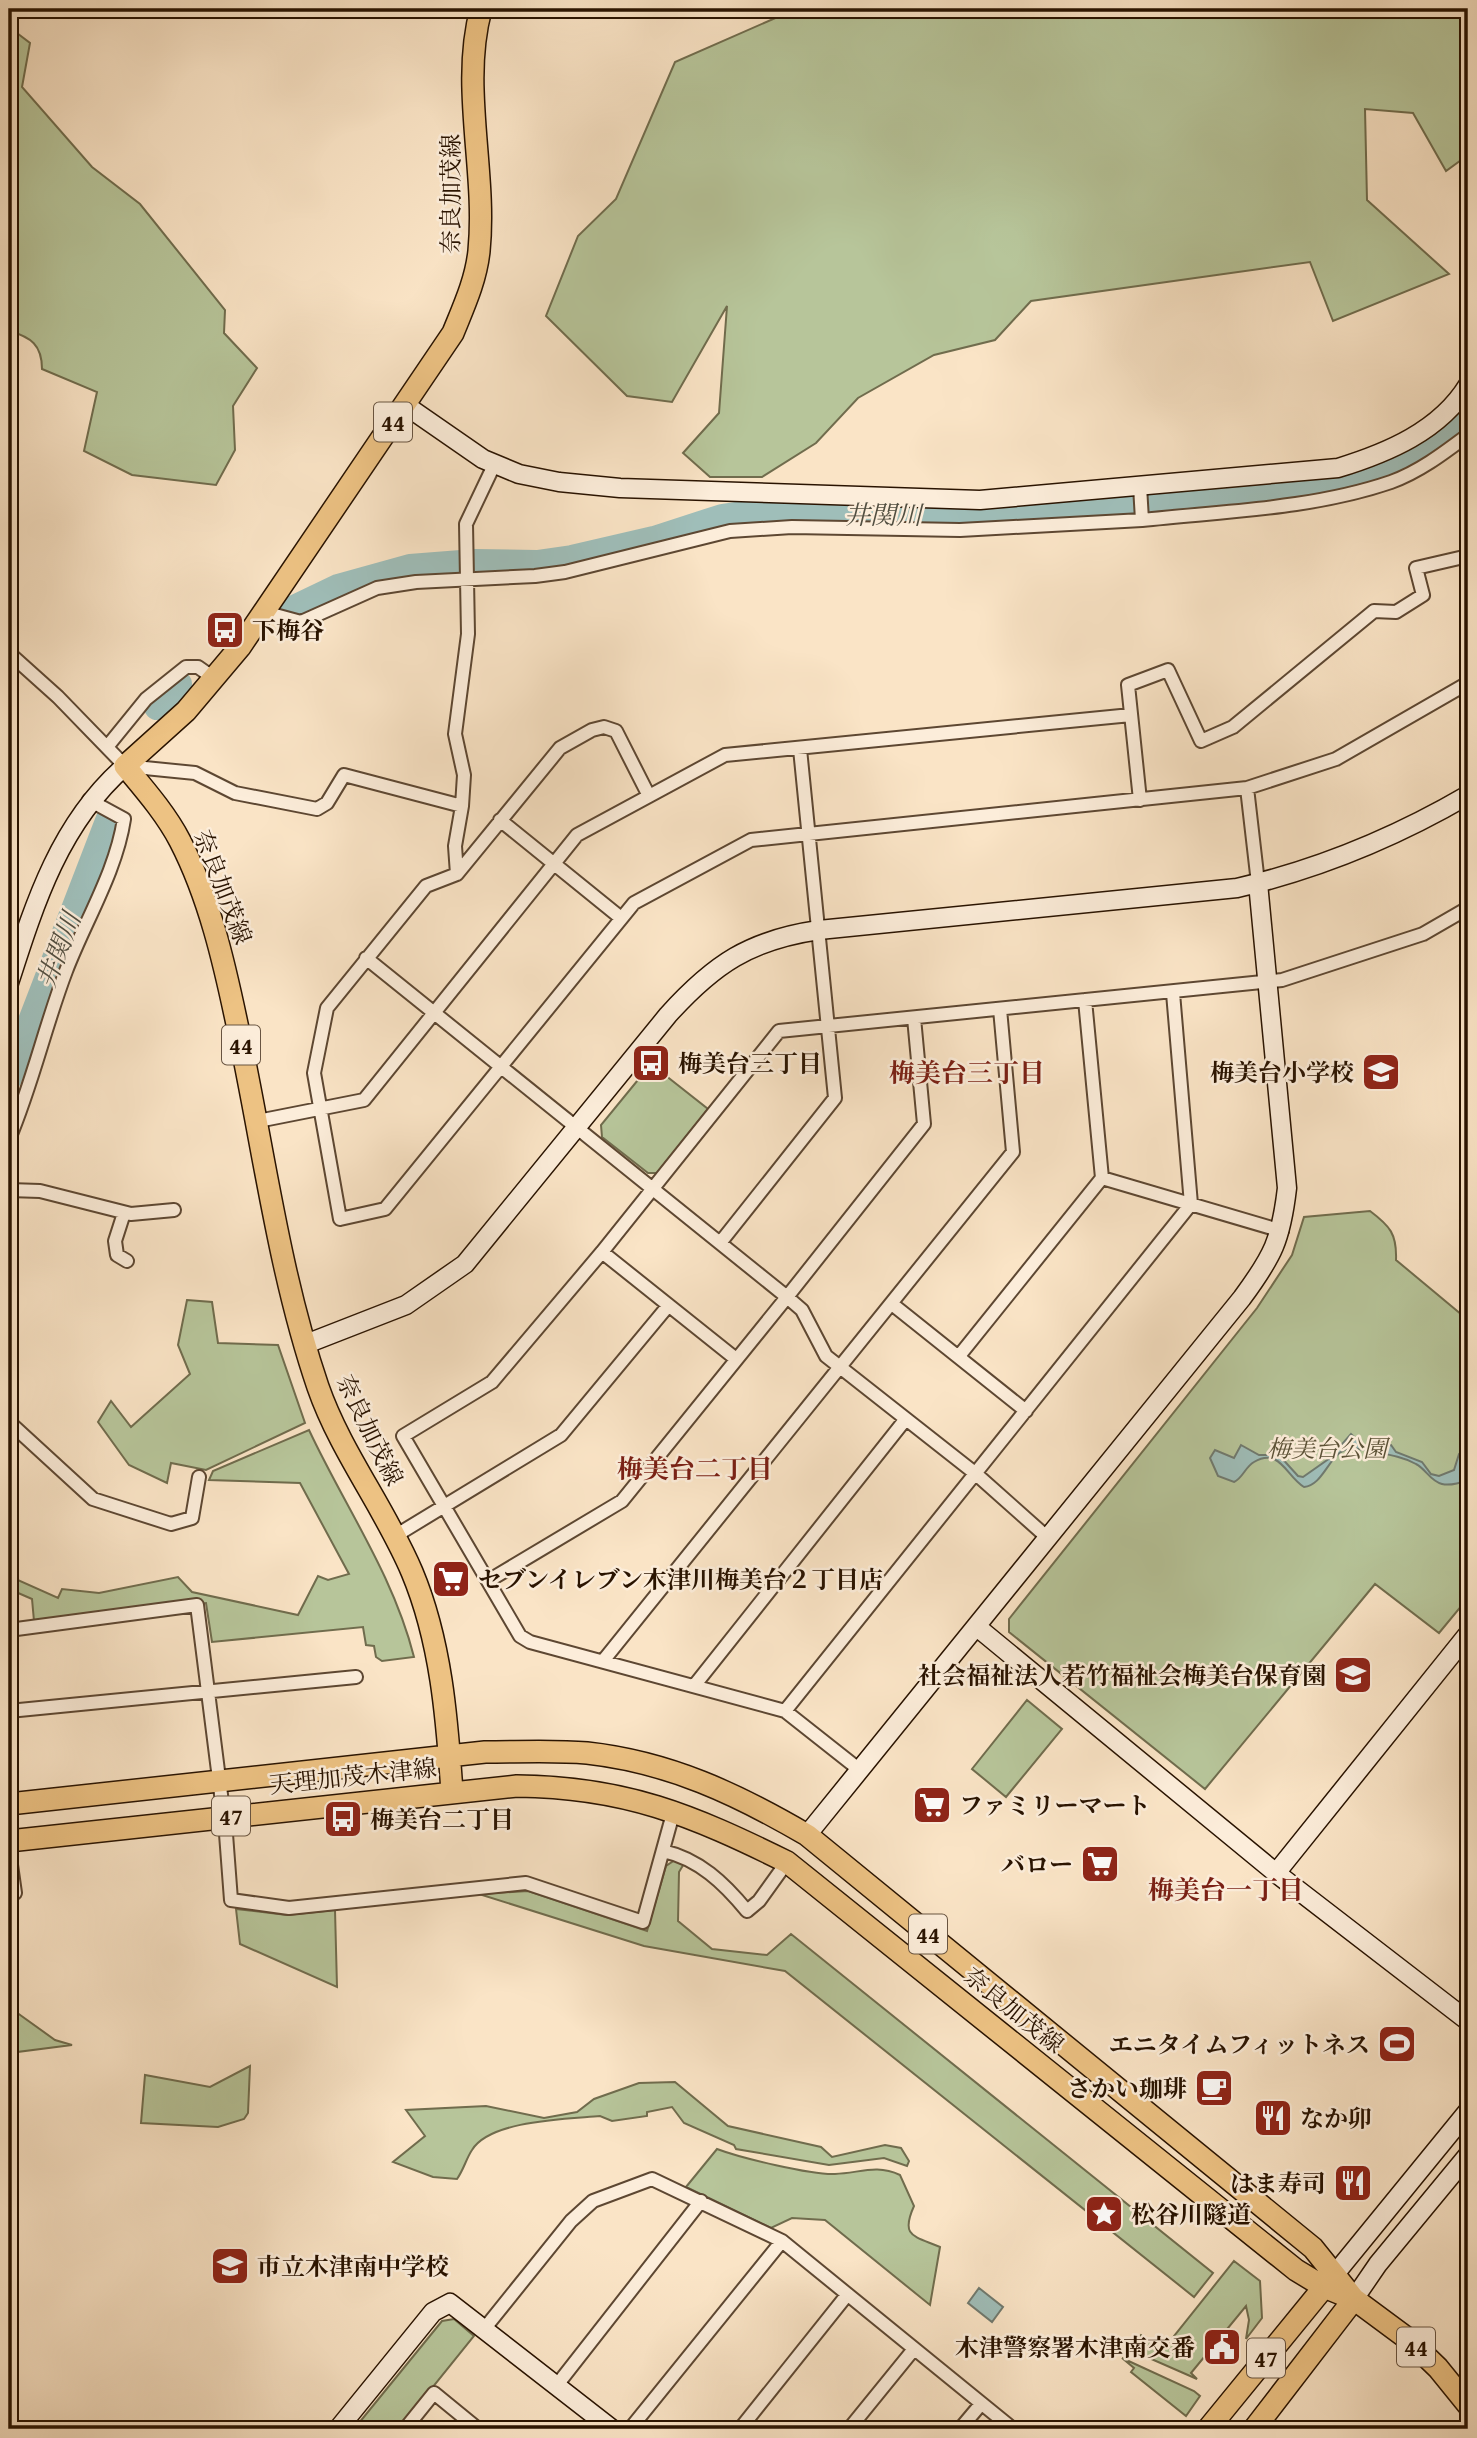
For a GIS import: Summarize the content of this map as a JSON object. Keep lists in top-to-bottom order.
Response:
{
  "streets": {
    "main road": [
      "奈良加茂線",
      "44",
      "天理加茂木津線",
      "47"
    ]
  },
  "crossings": [
    ["奈良加茂線", "天理加茂木津線"],
    ["奈良加茂線", "47"]
  ],
  "districts": ["梅美台三丁目", "梅美台二丁目", "梅美台一丁目"],
  "water": ["井関川"],
  "parks": ["梅美台公園"],
  "places": {
    "bus stop": ["下梅谷", "梅美台三丁目", "梅美台二丁目"],
    "school or university": ["梅美台小学校", "社会福祉法人若竹福祉会梅美台保育園", "市立木津南中学校"],
    "supermarket": ["セブンイレブン木津川梅美台２丁目店", "ファミリーマート", "バロー"],
    "sports": ["エニタイムフィットネス"],
    "cafe": ["さかい珈琲"],
    "restaurant": ["なか卯", "はま寿司"],
    "place": ["松谷川隧道"],
    "public building": ["木津警察署木津南交番"]
  }
}
